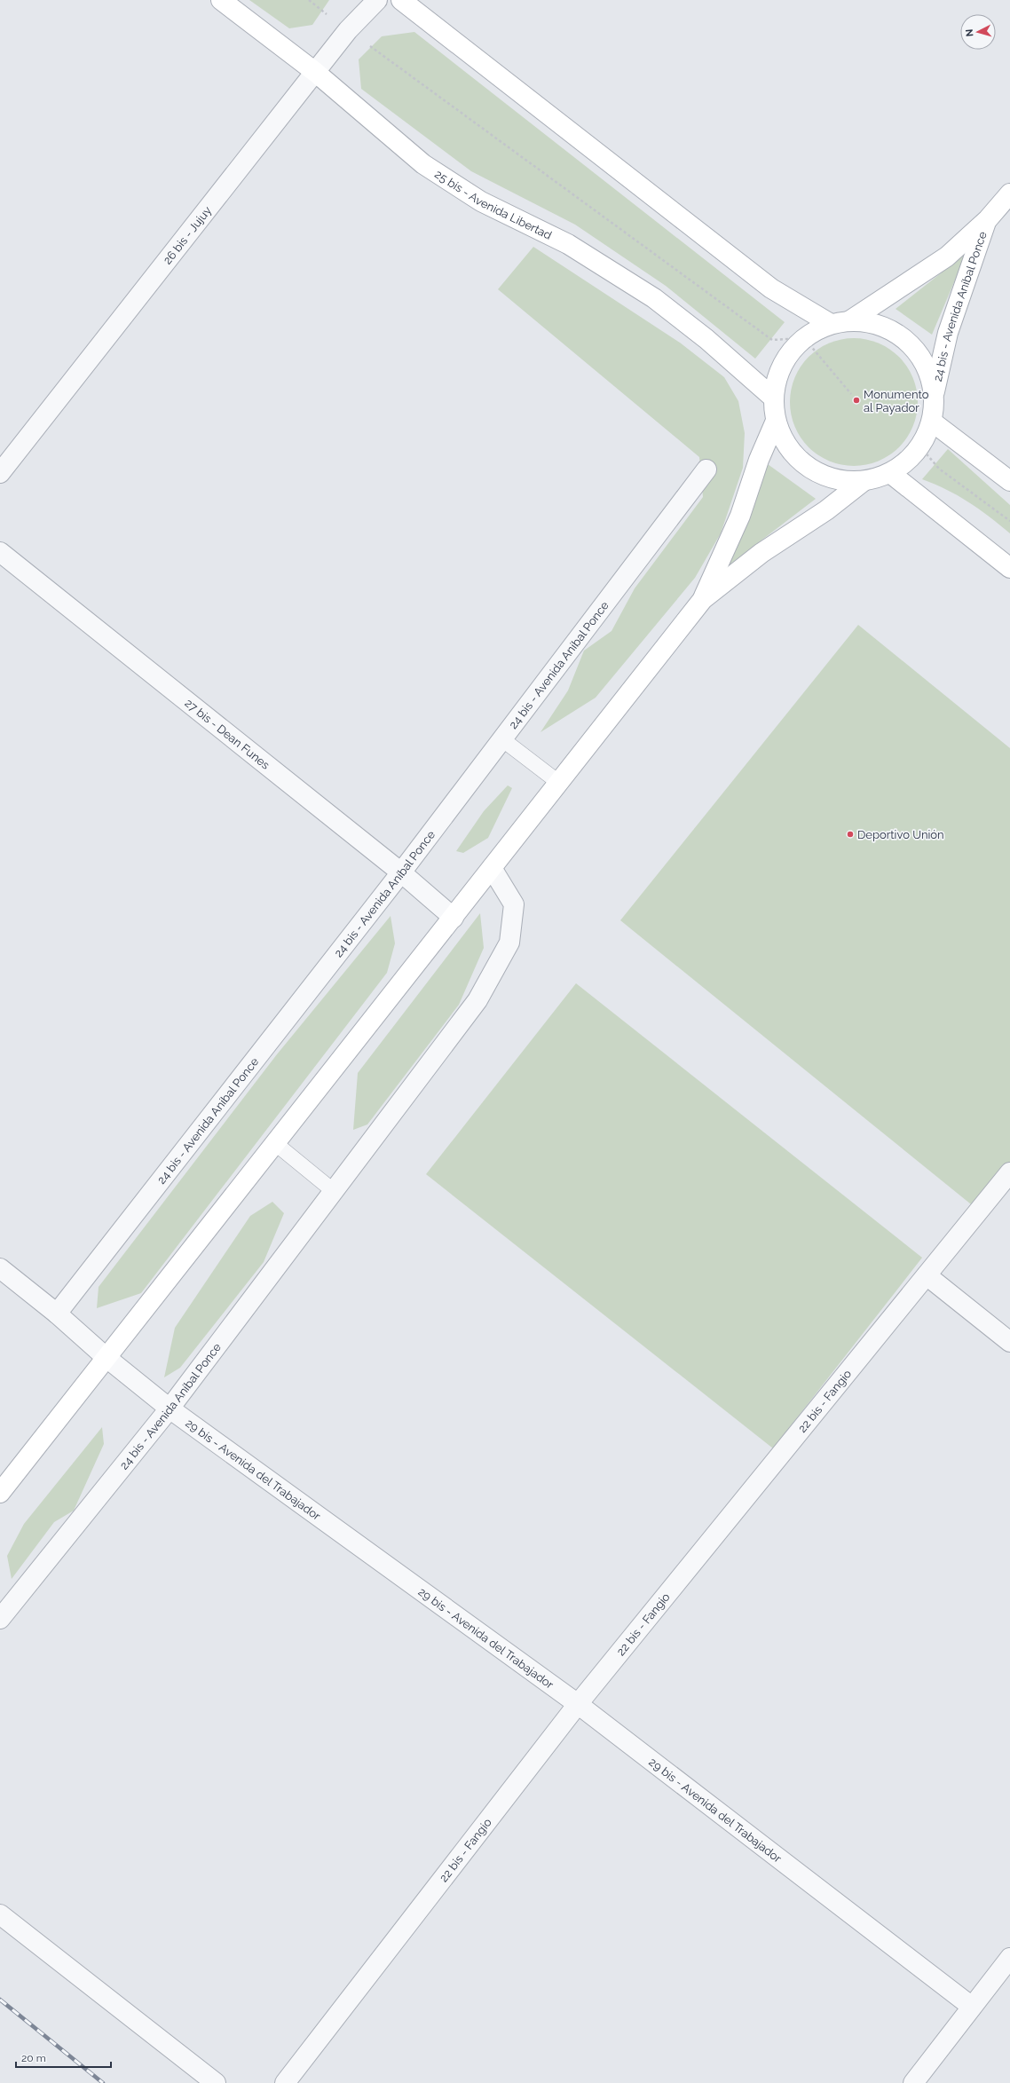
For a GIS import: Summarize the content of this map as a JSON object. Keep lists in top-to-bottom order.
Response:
{
  "streets": {
    "main road": ["25 bis - Avenida Libertad", "24 bis - Avenida Aníbal Ponce"],
    "street": [
      "26 bis - Jujuy",
      "27 bis - Dean Funes",
      "22 bis - Fangio",
      "29 bis - Avenida del Trabajador"
    ]
  },
  "crossings": [
    ["25 bis - Avenida Libertad", "26 bis - Jujuy"],
    ["24 bis - Avenida Aníbal Ponce", "27 bis - Dean Funes"],
    ["24 bis - Avenida Aníbal Ponce", "29 bis - Avenida del Trabajador"],
    ["22 bis - Fangio", "29 bis - Avenida del Trabajador"]
  ],
  "places": ["Monumento al Payador", "Deportivo Unión"],
  "scale_bar": "20 m",
  "north": "left"
}
